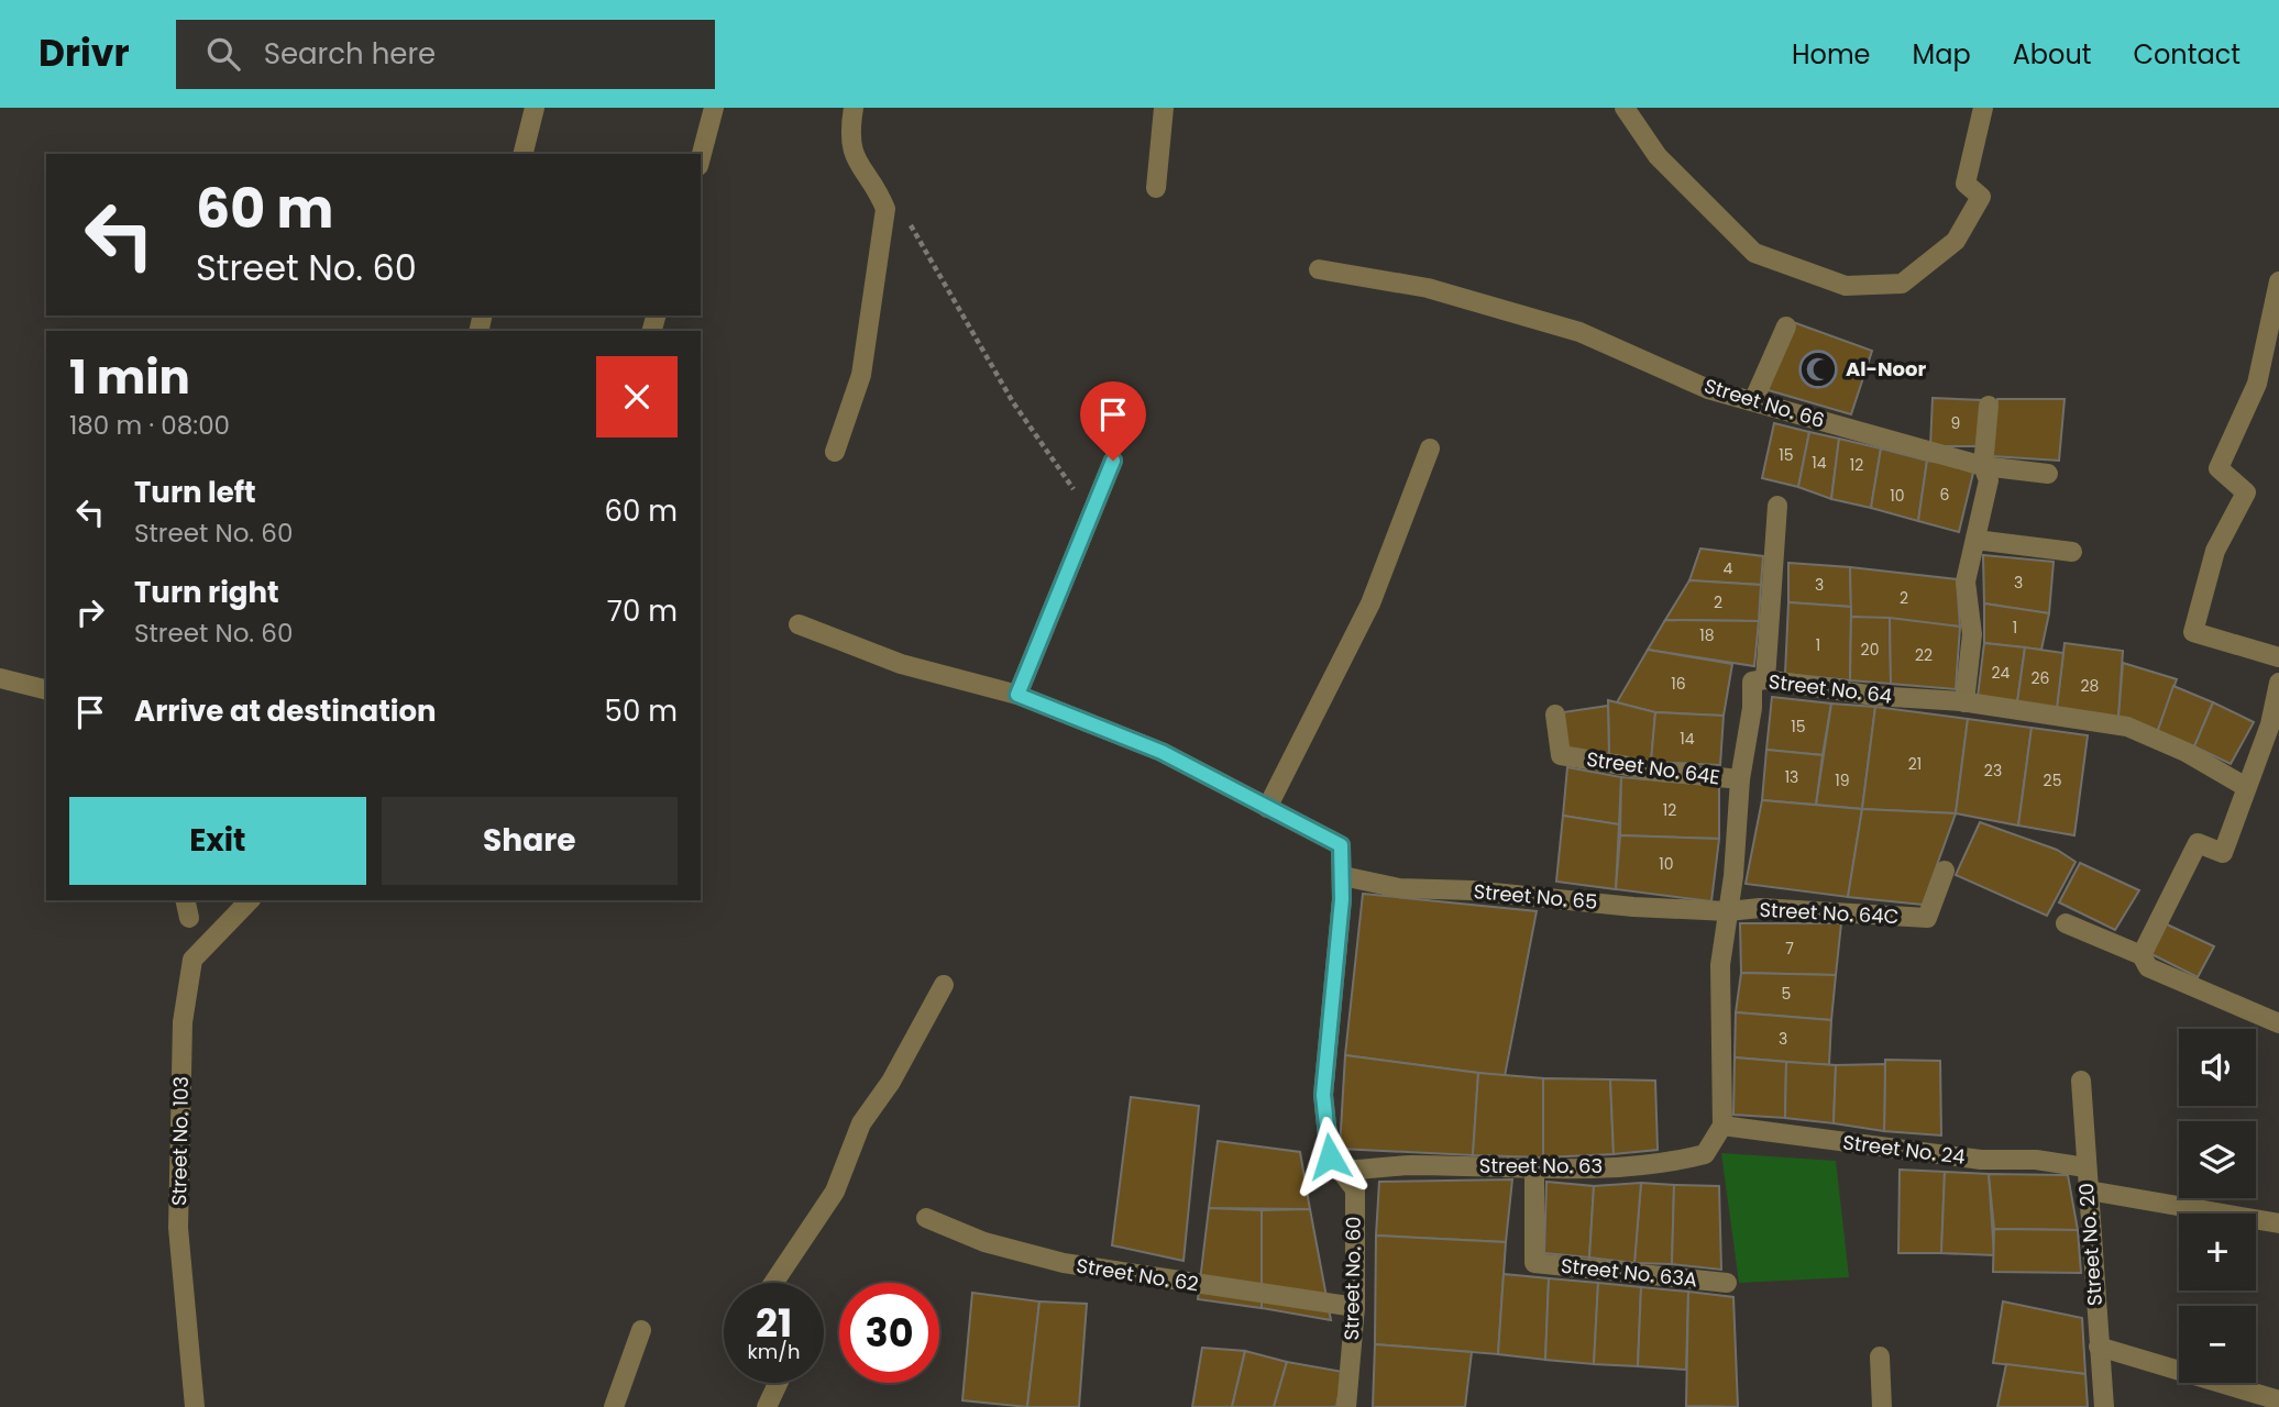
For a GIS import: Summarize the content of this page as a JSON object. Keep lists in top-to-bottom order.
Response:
{
  "streets": {
    "street": [
      "Street No. 66",
      "Street No. 64",
      "Street No. 64E",
      "Street No. 65",
      "Street No. 64C",
      "Street No. 103",
      "Street No. 24",
      "Street No. 63",
      "Street No. 20",
      "Street No. 63A",
      "Street No. 62",
      "Street No. 60"
    ]
  },
  "crossings": [
    ["Street No. 64", "Street No. 64E"],
    ["Street No. 64", "Street No. 65"],
    ["Street No. 64", "Street No. 64C"],
    ["Street No. 64", "Street No. 24"],
    ["Street No. 64", "Street No. 63"],
    ["Street No. 65", "Street No. 64C"],
    ["Street No. 65", "Street No. 60"],
    ["Street No. 24", "Street No. 63"],
    ["Street No. 24", "Street No. 20"],
    ["Street No. 63", "Street No. 63A"],
    ["Street No. 63", "Street No. 60"],
    ["Street No. 62", "Street No. 60"]
  ],
  "places": {
    "mosque": ["Al-Noor"]
  },
  "house_numbers": [
    "9",
    "15",
    "14",
    "12",
    "6",
    "10",
    "4",
    "3",
    "3",
    "2",
    "2",
    "1",
    "18",
    "1",
    "20",
    "22",
    "24",
    "26",
    "16",
    "28",
    "15",
    "14",
    "21",
    "23",
    "13",
    "19",
    "25",
    "12",
    "10",
    "7",
    "5",
    "3"
  ],
  "page": {
    "header": "Drivr",
    "search": "Search here",
    "nav": [
      "Home",
      "Map",
      "About",
      "Contact"
    ],
    "turn": ["60 m", "Street No. 60"],
    "heading": ["1 min", "180 m · 08:00"],
    "list": [
      {
        "name": "Turn left",
        "note": "Street No. 60",
        "value": "60 m"
      },
      {
        "name": "Turn right",
        "note": "Street No. 60",
        "value": "70 m"
      },
      {
        "name": "Arrive at destination",
        "value": "50 m"
      }
    ],
    "buttons": ["Exit", "Share"],
    "map_buttons": ["+", "−"],
    "speed": "21 km/h",
    "limit": "30"
  }
}
